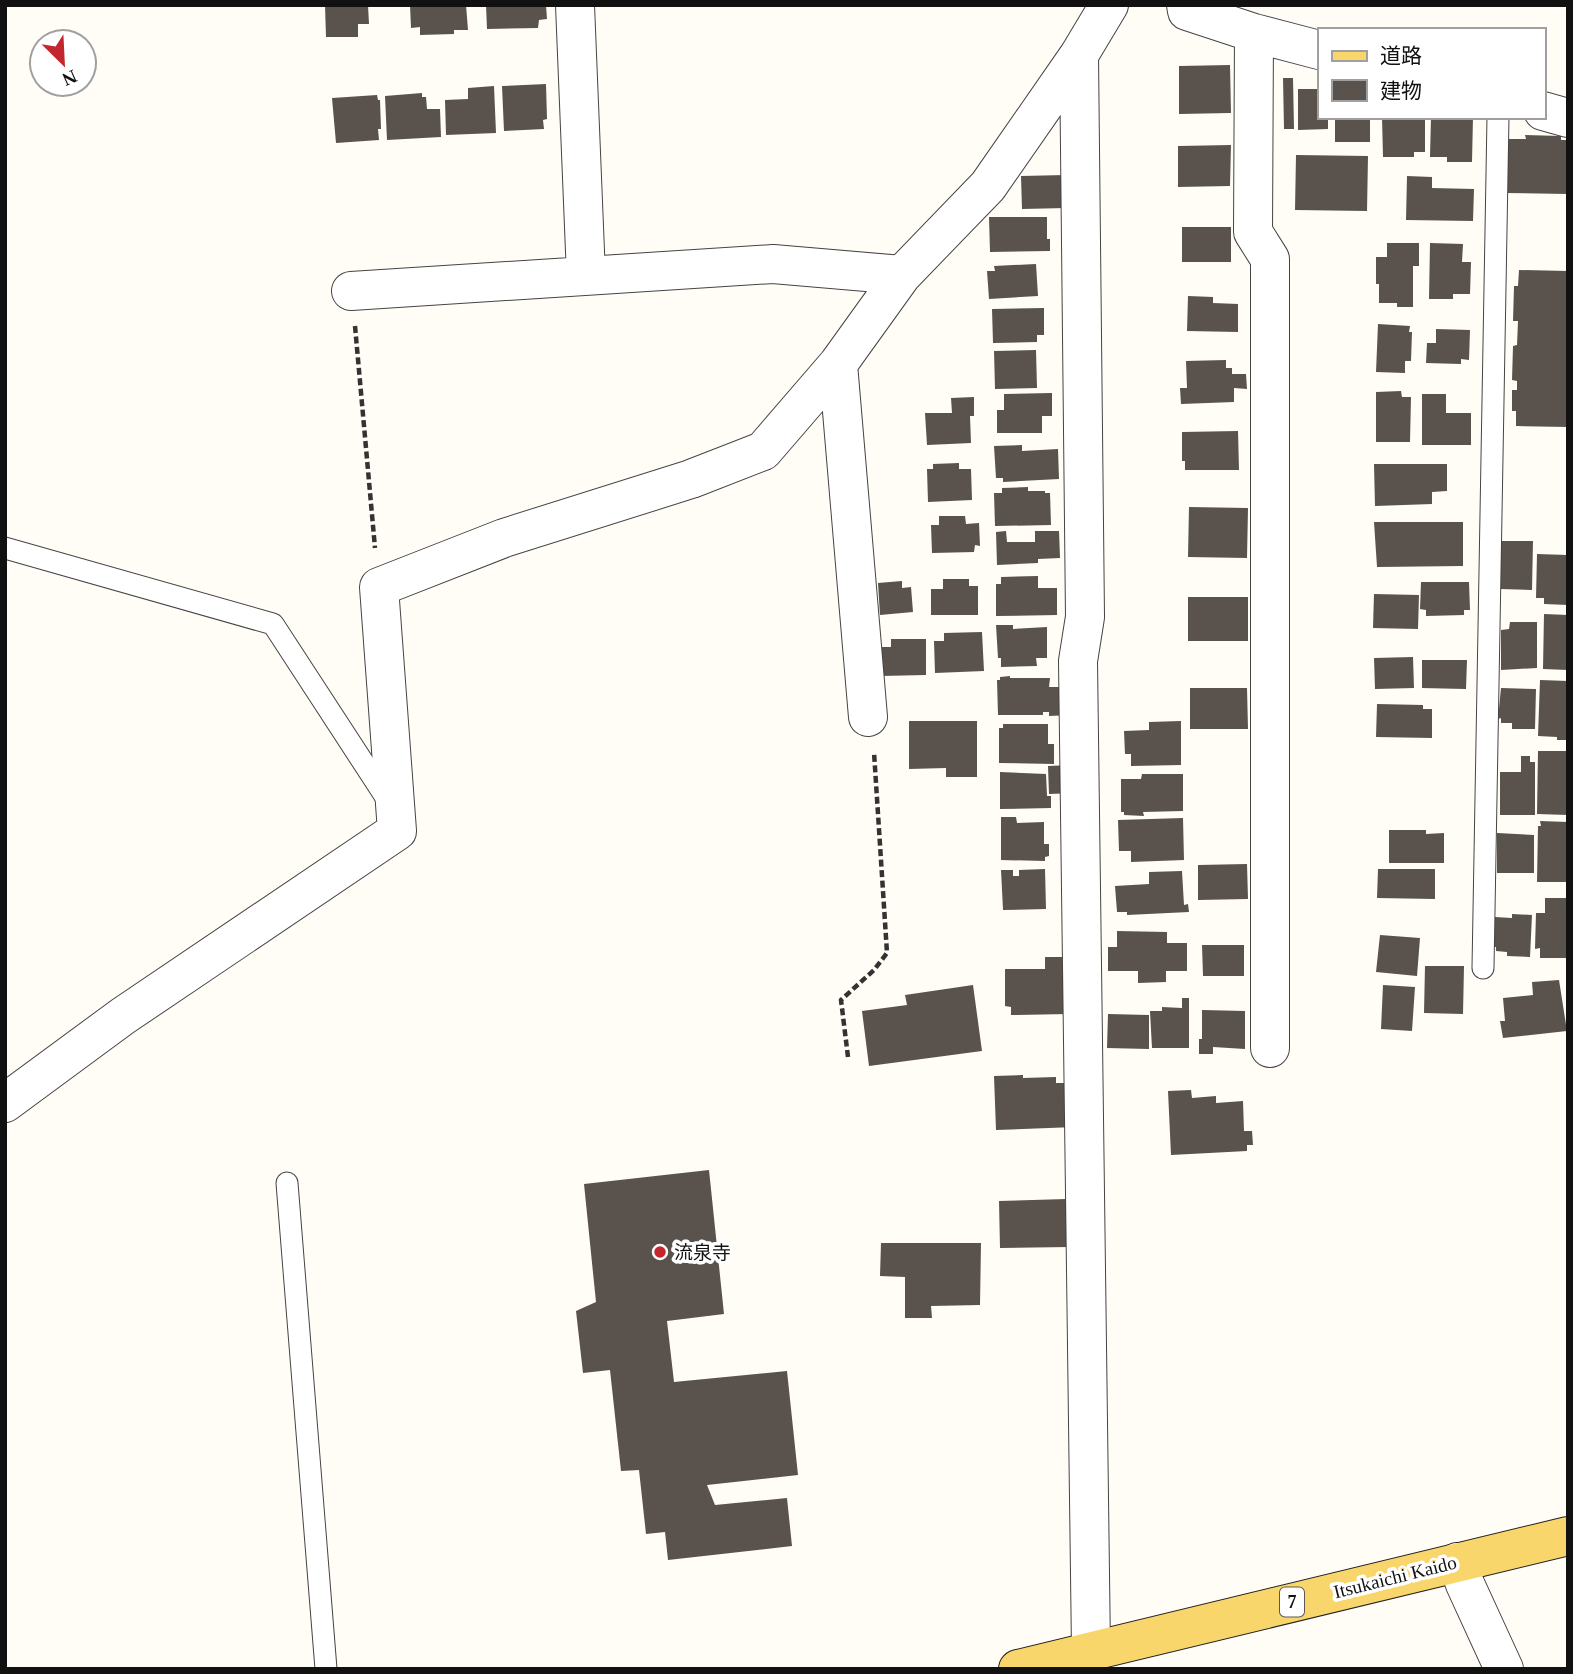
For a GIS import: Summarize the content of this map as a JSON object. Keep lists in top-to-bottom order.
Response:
{
  "streets": {
    "main road": ["Itsukaichi Kaido", "7"]
  },
  "places": ["流泉寺"],
  "legend": ["道路", "建物"],
  "north": "bottom right"
}
